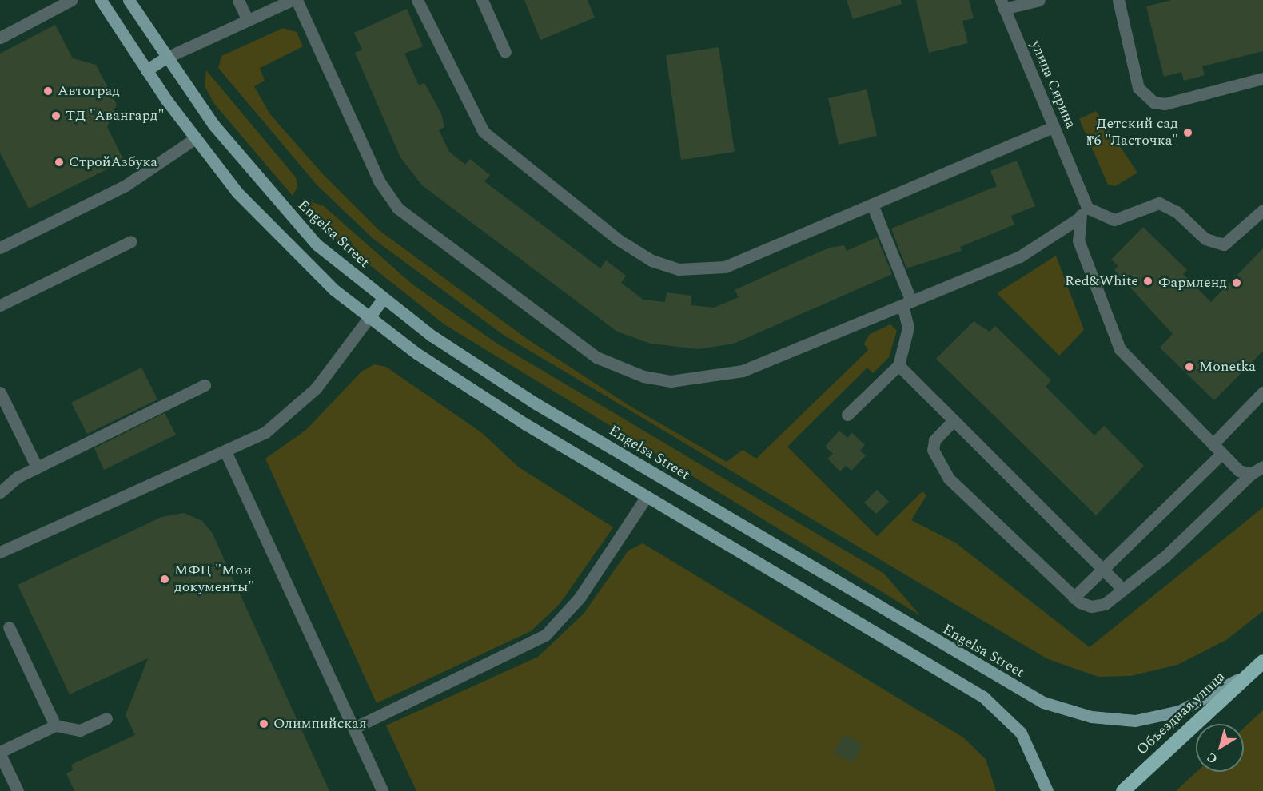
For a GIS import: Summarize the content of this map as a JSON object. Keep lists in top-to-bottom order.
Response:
{
  "streets": {
    "highway": ["Объездная улица"],
    "main road": ["Engelsa Street"],
    "street": ["улица Сирина"]
  },
  "crossings": [
    ["Engelsa Street", "Объездная улица"]
  ],
  "places": [
    "Автоград",
    "ТД \"Авангард\"",
    "Детский сад №6 \"Ласточка\"",
    "СтройАзбука",
    "Red&White",
    "Фармленд",
    "Monetka",
    "МФЦ \"Мои документы\"",
    "Олимпийская"
  ],
  "north": "bottom left"
}
